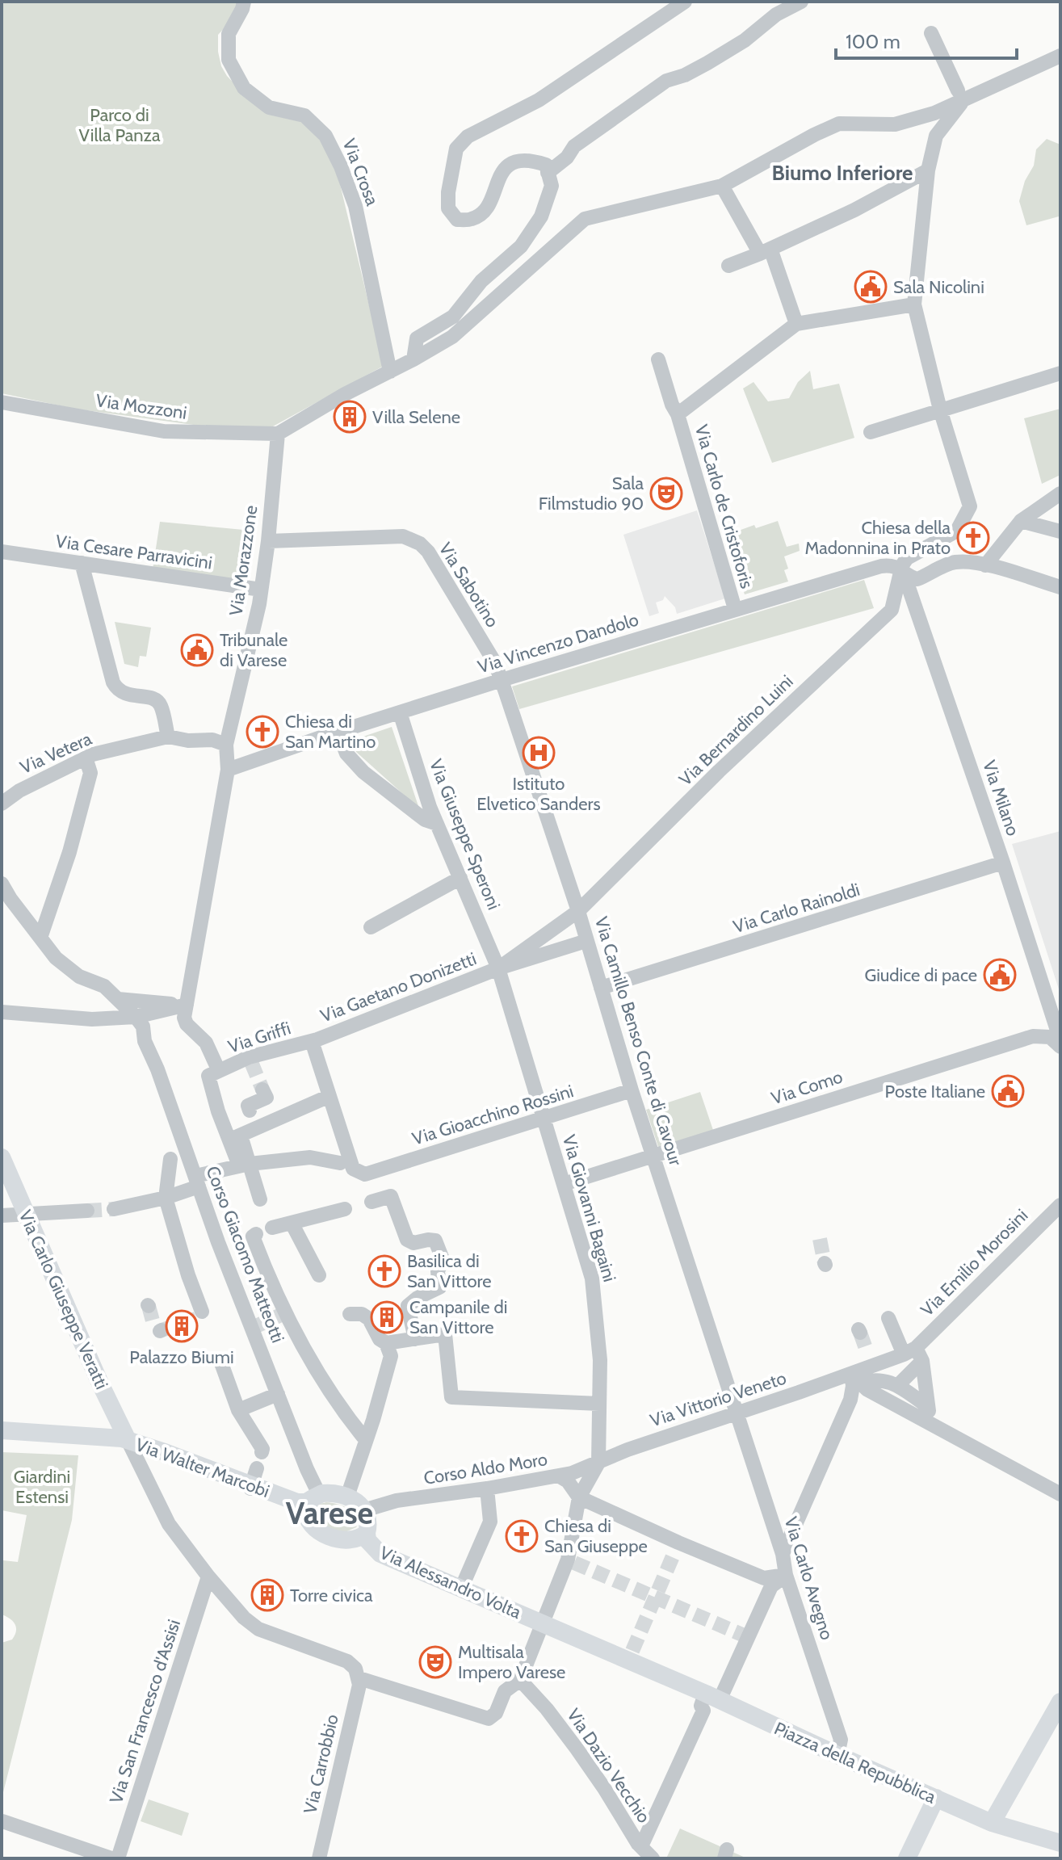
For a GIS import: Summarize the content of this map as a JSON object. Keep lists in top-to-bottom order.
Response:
{
  "streets": {
    "main road": [
      "Via Carlo Giuseppe Veratti",
      "Via Walter Marcobi",
      "Via Alessandro Volta",
      "Piazza della Repubblica"
    ],
    "street": [
      "Via Crosa",
      "Via Mozzoni",
      "Via Carlo de Cristoforis",
      "Via Cesare Parravicini",
      "Via Morazzone",
      "Via Sabotino",
      "Via Vincenzo Dandolo",
      "Via Bernardino Luini",
      "Via Vetera",
      "Via Milano",
      "Via Giuseppe Speroni",
      "Via Carlo Rainoldi",
      "Via Gaetano Donizetti",
      "Via Griffi",
      "Via Camillo Benso Conte di Cavour",
      "Via Como",
      "Via Gioacchino Rossini",
      "Via Giovanni Bagaini",
      "Corso Giacomo Matteotti",
      "Via Emilio Morosini",
      "Via Vittorio Veneto",
      "Corso Aldo Moro",
      "Via Carlo Avegno",
      "Via San Francesco d'Assisi",
      "Via Carrobbio",
      "Via Dazio Vecchio"
    ]
  },
  "crossings": [
    ["Via Mozzoni", "Via Morazzone"],
    ["Via Carlo de Cristoforis", "Via Vincenzo Dandolo"],
    ["Via Cesare Parravicini", "Via Morazzone"],
    ["Via Morazzone", "Via Sabotino"],
    ["Via Morazzone", "Via Vincenzo Dandolo"],
    ["Via Sabotino", "Via Vincenzo Dandolo"],
    ["Via Sabotino", "Via Camillo Benso Conte di Cavour"],
    ["Via Vincenzo Dandolo", "Via Bernardino Luini"],
    ["Via Vincenzo Dandolo", "Via Milano"],
    ["Via Vincenzo Dandolo", "Via Giuseppe Speroni"],
    ["Via Vincenzo Dandolo", "Via Camillo Benso Conte di Cavour"],
    ["Via Bernardino Luini", "Via Milano"],
    ["Via Bernardino Luini", "Via Giuseppe Speroni"],
    ["Via Bernardino Luini", "Via Gaetano Donizetti"],
    ["Via Bernardino Luini", "Via Camillo Benso Conte di Cavour"],
    ["Via Milano", "Via Carlo Rainoldi"],
    ["Via Giuseppe Speroni", "Via Gaetano Donizetti"],
    ["Via Giuseppe Speroni", "Via Gioacchino Rossini"],
    ["Via Giuseppe Speroni", "Via Giovanni Bagaini"],
    ["Via Carlo Rainoldi", "Via Camillo Benso Conte di Cavour"],
    ["Via Gaetano Donizetti", "Via Griffi"],
    ["Via Camillo Benso Conte di Cavour", "Via Como"],
    ["Via Camillo Benso Conte di Cavour", "Via Gioacchino Rossini"],
    ["Via Camillo Benso Conte di Cavour", "Via Vittorio Veneto"],
    ["Via Camillo Benso Conte di Cavour", "Via Carlo Avegno"],
    ["Via Como", "Via Giovanni Bagaini"],
    ["Via Gioacchino Rossini", "Via Giovanni Bagaini"],
    ["Via Giovanni Bagaini", "Via Vittorio Veneto"],
    ["Via Giovanni Bagaini", "Corso Aldo Moro"],
    ["Corso Giacomo Matteotti", "Via Walter Marcobi"],
    ["Corso Giacomo Matteotti", "Corso Aldo Moro"],
    ["Corso Giacomo Matteotti", "Via Alessandro Volta"],
    ["Via Emilio Morosini", "Via Vittorio Veneto"],
    ["Via Carlo Giuseppe Veratti", "Via Walter Marcobi"],
    ["Via Vittorio Veneto", "Corso Aldo Moro"],
    ["Via Vittorio Veneto", "Via Carlo Avegno"],
    ["Via Walter Marcobi", "Corso Aldo Moro"],
    ["Via Walter Marcobi", "Via Alessandro Volta"],
    ["Corso Aldo Moro", "Via Alessandro Volta"],
    ["Via Carlo Avegno", "Piazza della Repubblica"],
    ["Via Alessandro Volta", "Piazza della Repubblica"]
  ],
  "districts": ["Biumo Inferiore", "Varese"],
  "parks": ["Parco di Villa Panza", "Giardini Estensi"],
  "places": {
    "public building": [
      "Sala Nicolini",
      "Tribunale di Varese",
      "Giudice di pace",
      "Poste Italiane"
    ],
    "building": [
      "Villa Selene",
      "Campanile di San Vittore",
      "Palazzo Biumi",
      "Torre civica"
    ],
    "theatre": ["Sala Filmstudio 90", "Multisala Impero Varese"],
    "church": [
      "Chiesa della Madonnina in Prato",
      "Chiesa di San Martino",
      "Basilica di San Vittore",
      "Chiesa di San Giuseppe"
    ],
    "hospital": ["Istituto Elvetico Sanders"]
  },
  "scale_bar": "100 m"
}
